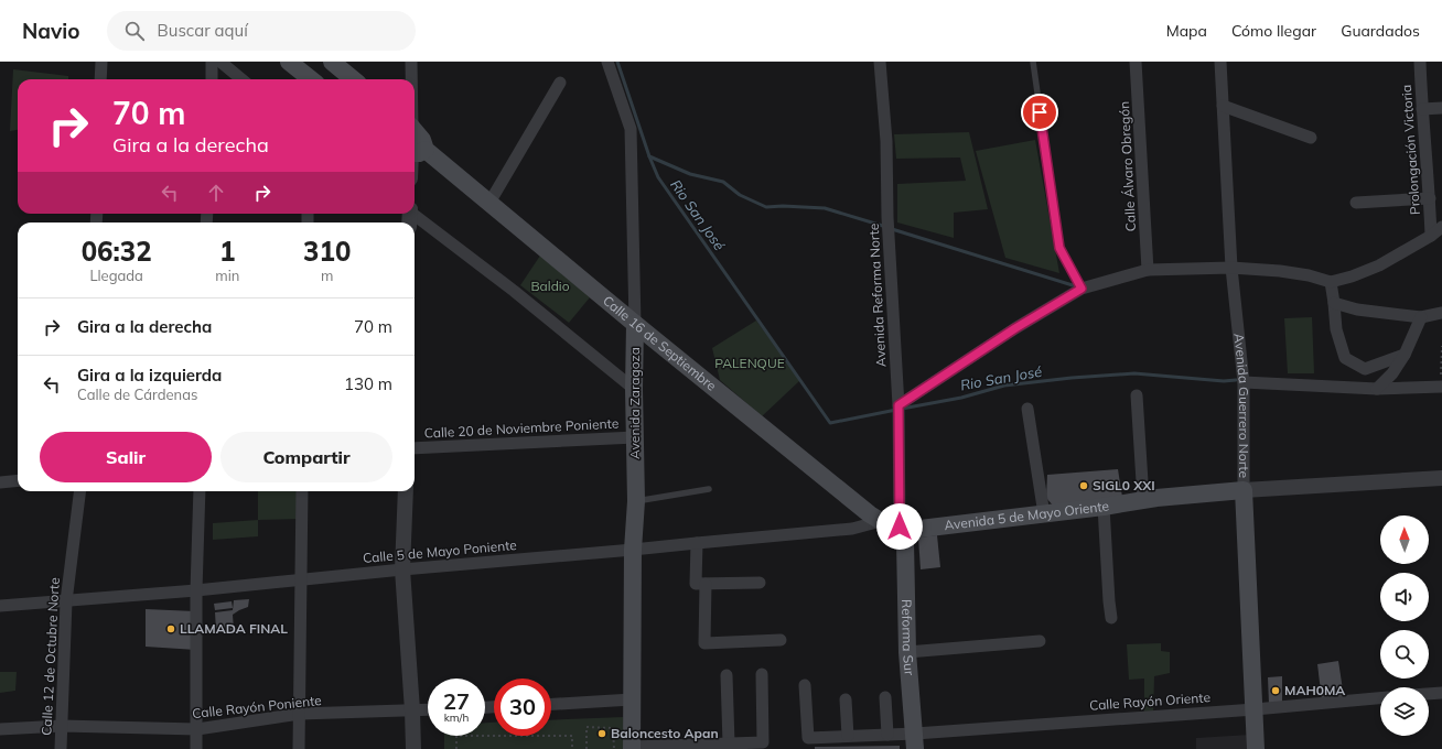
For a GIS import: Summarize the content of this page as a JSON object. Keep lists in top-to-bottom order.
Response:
{
  "streets": {
    "main road": [
      "Calle 16 de Septiembre",
      "Avenida Zaragoza",
      "Avenida Guerrero Norte",
      "Avenida 5 de Mayo Oriente",
      "Reforma Sur"
    ],
    "street": [
      "Prolongación Victoria",
      "Calle Álvaro Obregón",
      "Avenida Reforma Norte",
      "Calle 20 de Noviembre Poniente",
      "Calle 5 de Mayo Poniente",
      "Calle 12 de Octubre Norte",
      "Calle Rayón Oriente",
      "Calle Rayón Poniente"
    ]
  },
  "crossings": [
    ["Avenida Reforma Norte", "Calle 16 de Septiembre"],
    ["Avenida Reforma Norte", "Avenida 5 de Mayo Oriente"],
    ["Avenida Reforma Norte", "Reforma Sur"],
    ["Calle 16 de Septiembre", "Avenida Zaragoza"],
    ["Calle 16 de Septiembre", "Avenida 5 de Mayo Oriente"],
    ["Calle 16 de Septiembre", "Calle 5 de Mayo Poniente"],
    ["Calle 16 de Septiembre", "Reforma Sur"],
    ["Avenida Zaragoza", "Calle 20 de Noviembre Poniente"],
    ["Avenida Zaragoza", "Calle 5 de Mayo Poniente"],
    ["Avenida Guerrero Norte", "Avenida 5 de Mayo Oriente"],
    ["Avenida Guerrero Norte", "Calle Rayón Oriente"],
    ["Avenida 5 de Mayo Oriente", "Reforma Sur"],
    ["Calle 5 de Mayo Poniente", "Calle 12 de Octubre Norte"],
    ["Reforma Sur", "Calle Rayón Oriente"],
    ["Calle 12 de Octubre Norte", "Calle Rayón Poniente"]
  ],
  "water": ["Rio San José"],
  "parks": ["Baldio", "PALENQUE"],
  "places": [
    "SIGL0 XXI",
    "LLAMADA FINAL",
    "MAH0MA",
    "Baloncesto Apan"
  ],
  "north": "top",
  "page": {
    "header": "Navio",
    "search": "Buscar aquí",
    "nav": ["Mapa", "Cómo llegar", "Guardados"],
    "turn": ["70 m", "Gira a la derecha"],
    "eta": [
      "06:32",
      "Llegada",
      "1",
      "min",
      "310",
      "m"
    ],
    "list": [
      {
        "name": "Gira a la derecha",
        "value": "70 m"
      },
      {
        "name": "Gira a la izquierda",
        "note": "Calle de Cárdenas",
        "value": "130 m"
      }
    ],
    "buttons": ["Salir", "Compartir"],
    "speed": "27 km/h",
    "limit": "30"
  }
}
